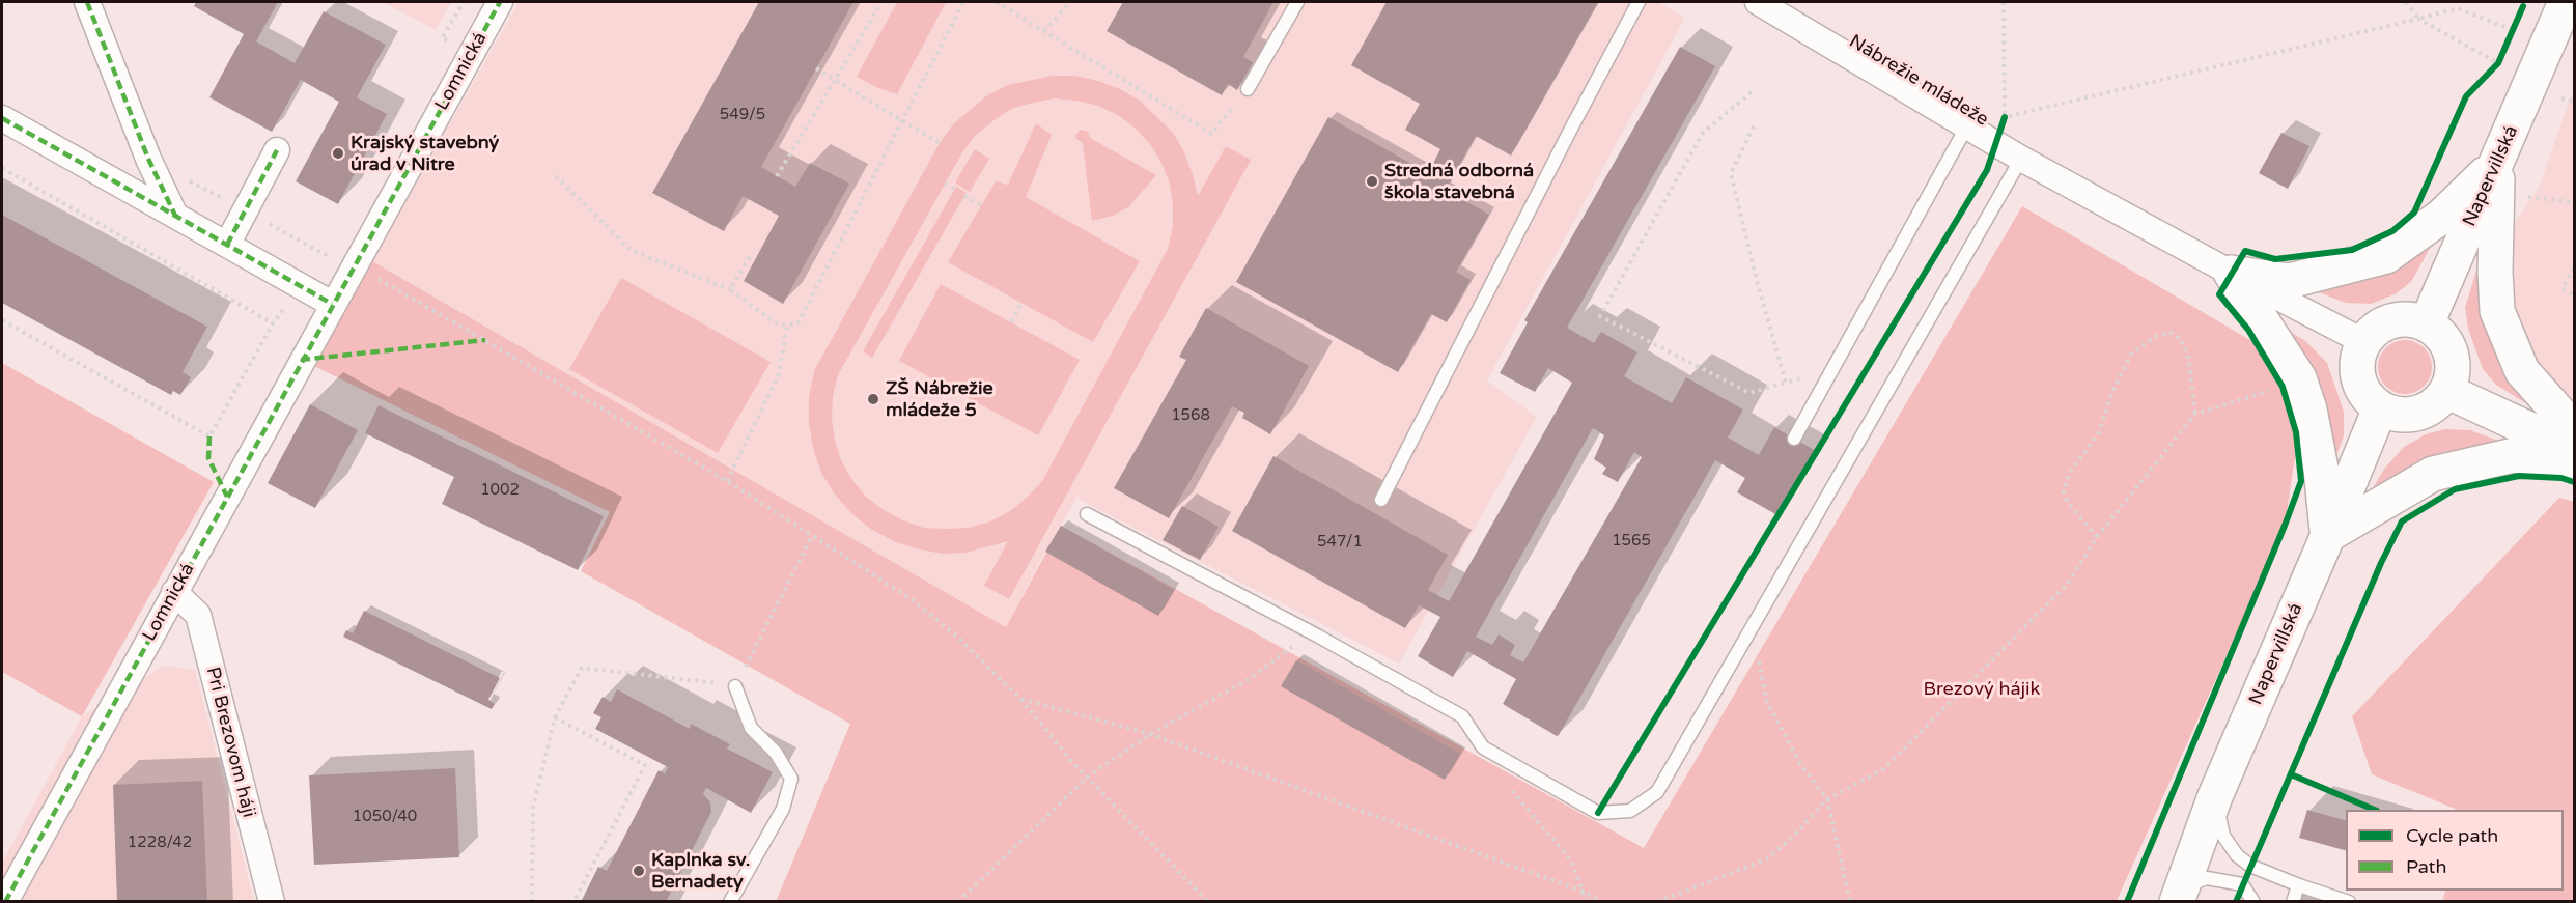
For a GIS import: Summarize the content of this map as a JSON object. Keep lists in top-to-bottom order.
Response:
{
  "streets": {
    "street": [
      "Lomnická",
      "Nábrežie mládeže",
      "Napervillská",
      "Pri Brezovom háji"
    ]
  },
  "crossings": [
    ["Lomnická", "Pri Brezovom háji"],
    ["Nábrežie mládeže", "Napervillská"]
  ],
  "parks": ["Brezový hájik"],
  "places": [
    "Krajský stavebný úrad v Nitre",
    "Stredná odborná škola stavebná",
    "ZŠ Nábrežie mládeže 5",
    "Kaplnka sv. Bernadety"
  ],
  "house_numbers": [
    "549/5",
    "1568",
    "1002",
    "1565",
    "547/1",
    "1050/40",
    "1228/42"
  ],
  "legend": ["Cycle path", "Path"]
}
